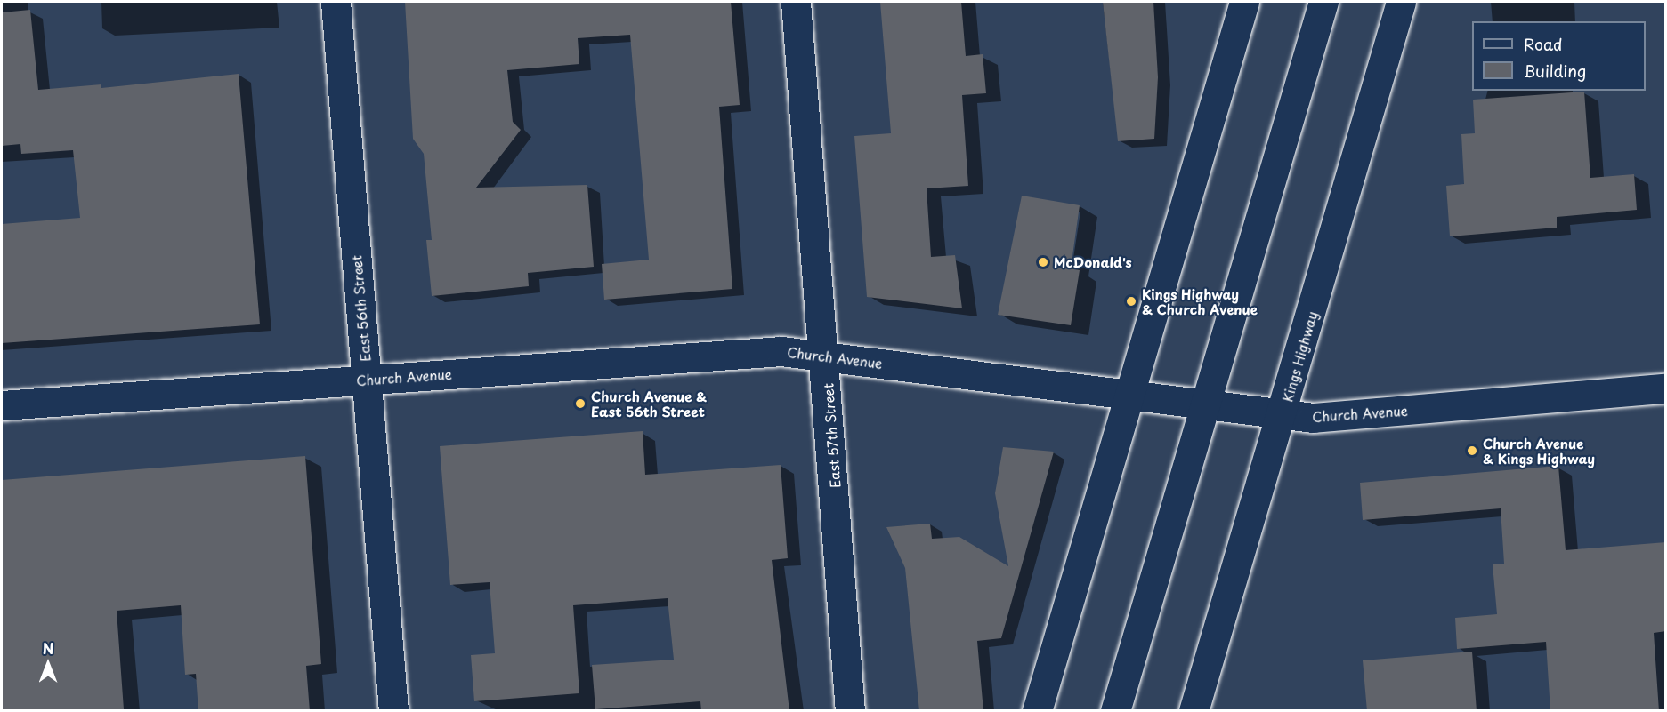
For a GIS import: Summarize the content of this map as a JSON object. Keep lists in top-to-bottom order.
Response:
{
  "streets": {
    "street": [
      "East 56th Street",
      "Kings Highway",
      "Church Avenue",
      "East 57th Street"
    ]
  },
  "crossings": [
    ["East 56th Street", "Church Avenue"],
    ["Kings Highway", "Church Avenue"],
    ["Church Avenue", "East 57th Street"]
  ],
  "places": [
    "McDonald's",
    "Kings Highway & Church Avenue",
    "Church Avenue & East 56th Street",
    "Church Avenue & Kings Highway"
  ],
  "legend": ["Road", "Building"],
  "north": "top"
}
